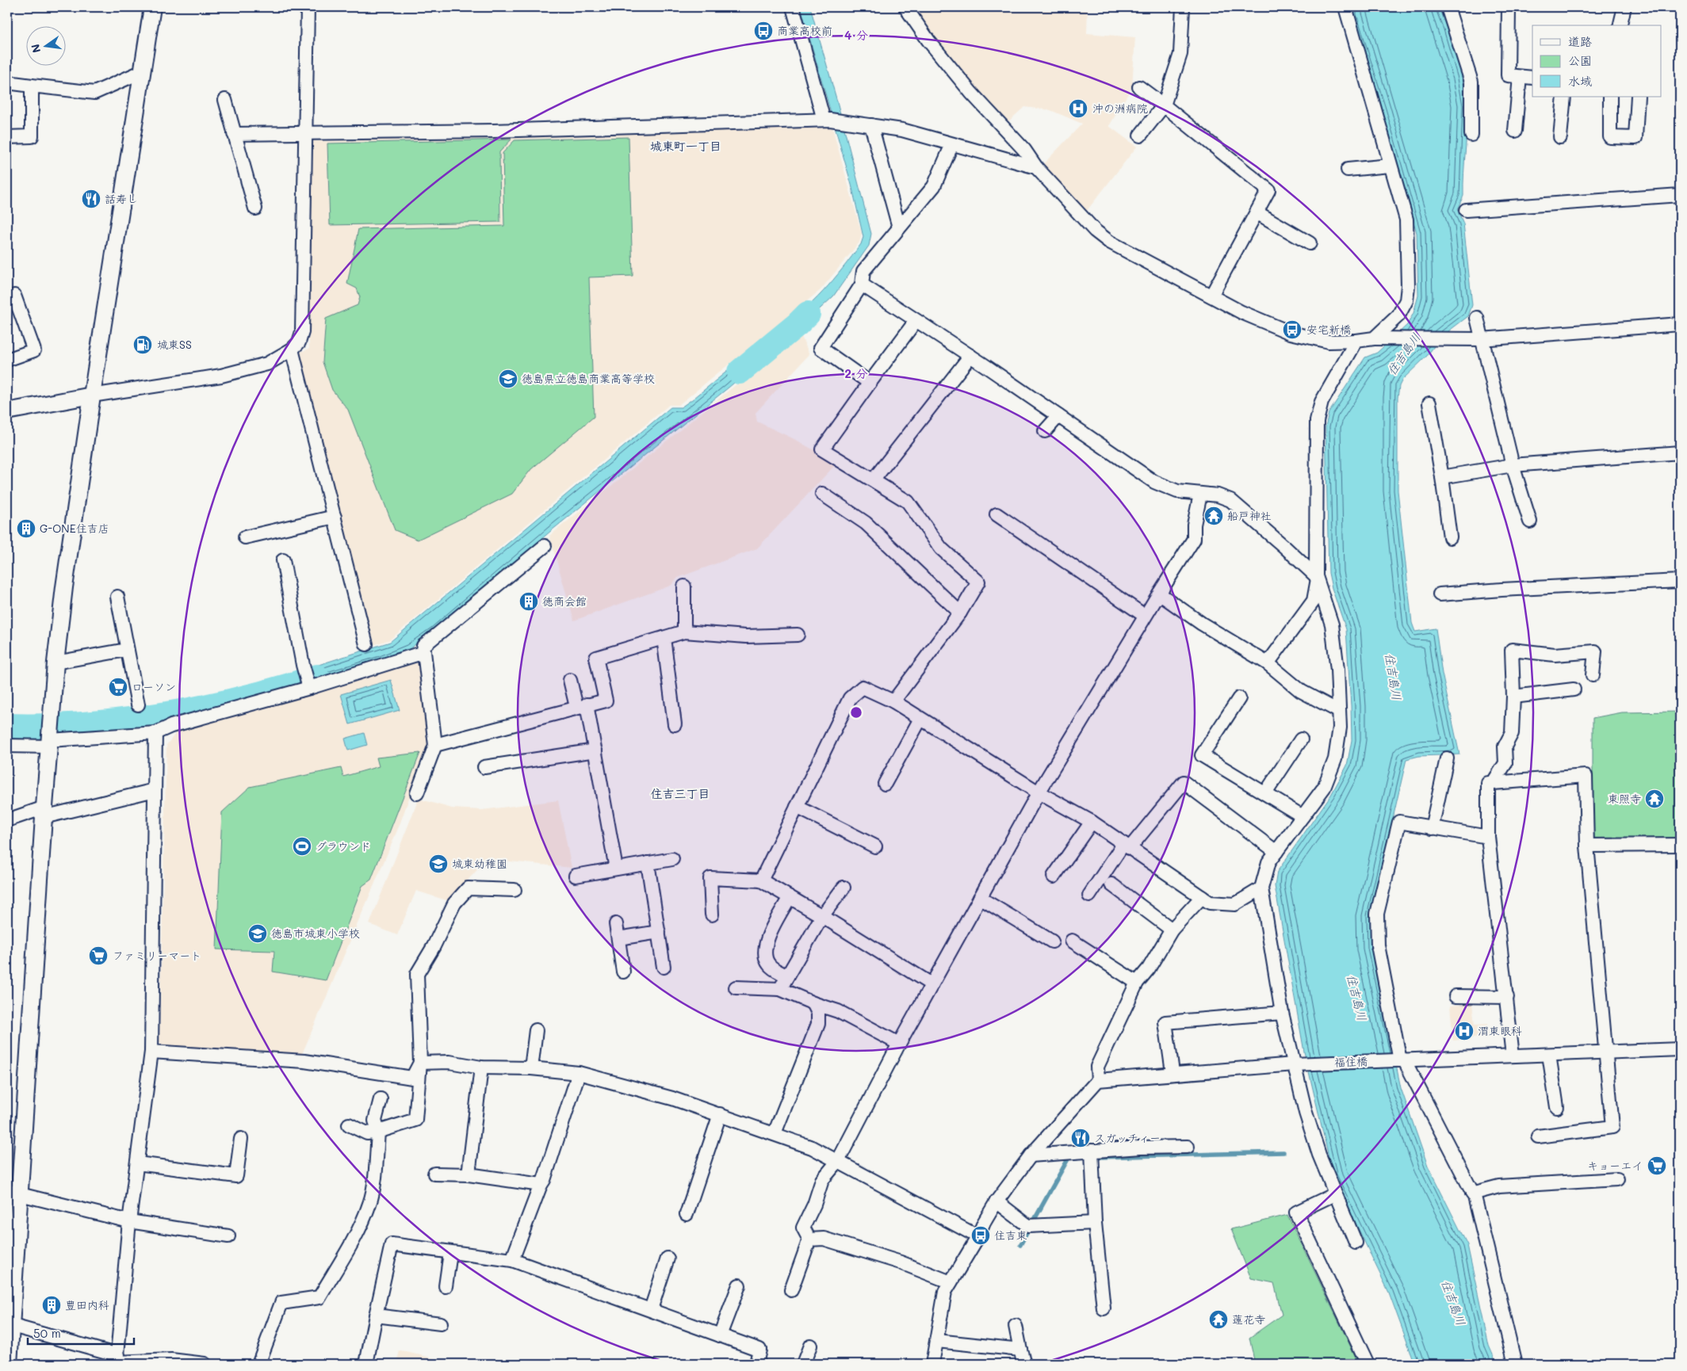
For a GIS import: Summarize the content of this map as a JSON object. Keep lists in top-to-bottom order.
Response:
{
  "streets": {
    "street": ["福住橋"]
  },
  "districts": ["城東町一丁目", "住吉三丁目"],
  "water": ["住吉島川"],
  "places": {
    "bus stop": ["商業高校前", "安宅新橋", "住吉東"],
    "hospital": ["沖の洲病院", "渭東眼科"],
    "restaurant": ["話寿し", "スガッチィー"],
    "fuel station": ["城東SS"],
    "school or university": ["徳島県立徳島商業高等学校", "城東幼稚園", "徳島市城東小学校"],
    "temple": ["船戸神社", "東照寺", "蓮花寺"],
    "building": ["G-ONE住吉店", "徳商会館", "豊田内科"],
    "supermarket": ["ローソン", "ファミリーマート", "キョーエイ"],
    "sports": ["グラウンド"]
  },
  "legend": ["道路", "公園", "水域"],
  "scale_bar": "50 m",
  "north": "left",
  "rings": ["4 分", "2 分"]
}
